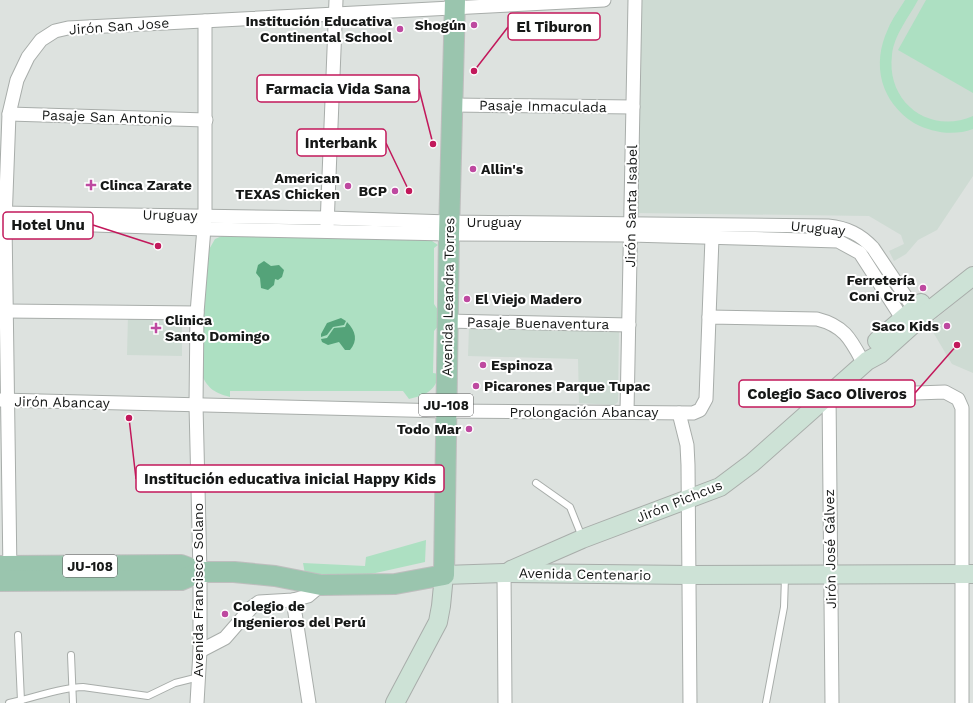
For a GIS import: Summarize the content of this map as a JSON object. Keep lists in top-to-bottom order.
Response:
{
  "streets": {
    "main road": ["Avenida Leandra Torres", "JU-108", "Avenida Centenario"],
    "street": [
      "Jirón San Jose",
      "Pasaje Inmaculada",
      "Pasaje San Antonio",
      "Jirón Santa Isabel",
      "Uruguay",
      "Pasaje Buenaventura",
      "Jirón Abancay",
      "Prolongación Abancay",
      "Jirón Pichcus",
      "Jirón José Gálvez",
      "Avenida Francisco Solano"
    ]
  },
  "crossings": [
    ["Jirón San Jose", "Pasaje San Antonio"],
    ["Jirón San Jose", "Uruguay"],
    ["Jirón San Jose", "Avenida Leandra Torres"],
    ["Jirón San Jose", "Jirón Abancay"],
    ["Jirón San Jose", "Avenida Centenario"],
    ["Jirón San Jose", "Avenida Francisco Solano"],
    ["Pasaje Inmaculada", "Jirón Santa Isabel"],
    ["Pasaje Inmaculada", "Avenida Leandra Torres"],
    ["Pasaje San Antonio", "Avenida Francisco Solano"],
    ["Jirón Santa Isabel", "Uruguay"],
    ["Jirón Santa Isabel", "Pasaje Buenaventura"],
    ["Jirón Santa Isabel", "Prolongación Abancay"],
    ["Uruguay", "Avenida Leandra Torres"],
    ["Uruguay", "Jirón Pichcus"],
    ["Uruguay", "Avenida Francisco Solano"],
    ["Avenida Leandra Torres", "Pasaje Buenaventura"],
    ["Avenida Leandra Torres", "Prolongación Abancay"],
    ["Avenida Leandra Torres", "Avenida Centenario"],
    ["Jirón Abancay", "Prolongación Abancay"],
    ["Jirón Abancay", "Avenida Francisco Solano"],
    ["Prolongación Abancay", "Avenida Francisco Solano"],
    ["Jirón Pichcus", "Jirón José Gálvez"],
    ["Jirón Pichcus", "Avenida Centenario"],
    ["Jirón José Gálvez", "Avenida Centenario"],
    ["Avenida Centenario", "Avenida Francisco Solano"]
  ],
  "places": {
    "other": [
      "Shogún",
      "Institución Educativa Continental School",
      "El Tiburon",
      "Farmacia Vida Sana",
      "Allin's",
      "American TEXAS Chicken",
      "BCP",
      "Interbank",
      "Hotel Unu",
      "Ferretería Coni Cruz",
      "El Viejo Madero",
      "Saco Kids",
      "Colegio Saco Oliveros",
      "Espinoza",
      "Picarones Parque Tupac",
      "Institución educativa inicial Happy Kids",
      "Todo Mar",
      "Colegio de Ingenieros del Perú"
    ],
    "health": ["Clinca Zarate", "Clinica Santo Domingo"]
  }
}
